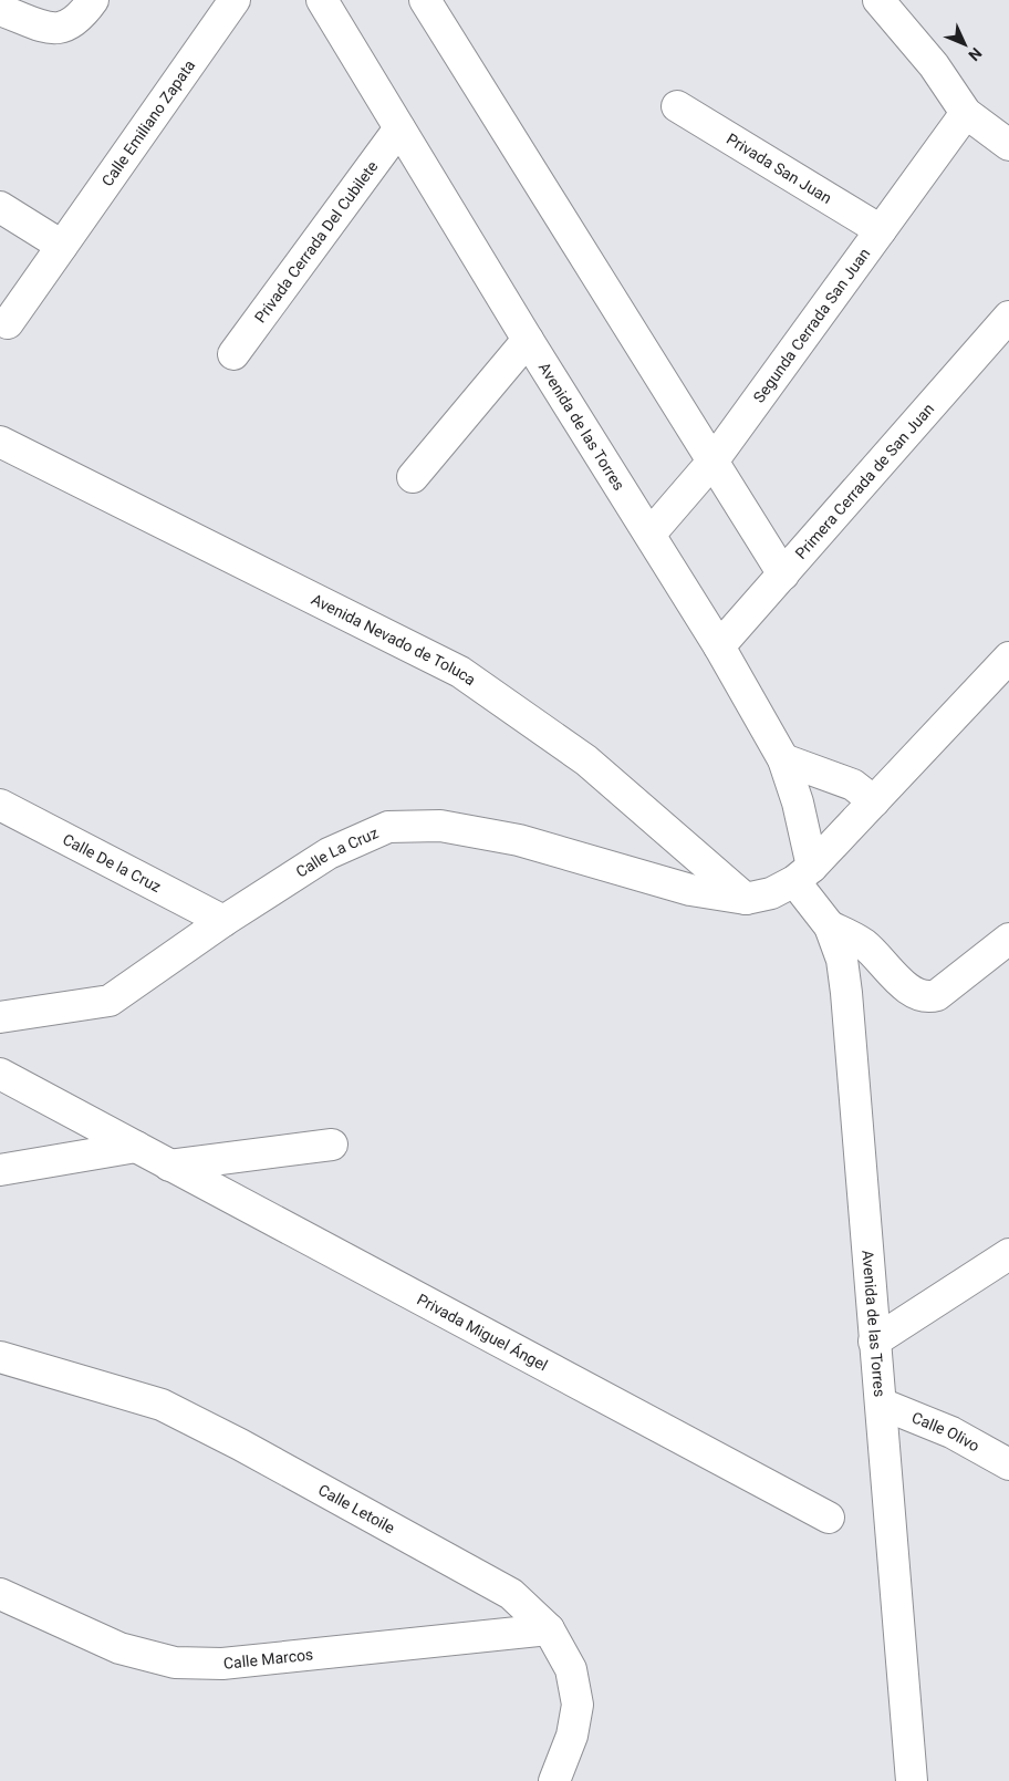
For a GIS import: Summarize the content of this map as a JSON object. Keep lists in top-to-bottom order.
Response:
{
  "streets": {
    "street": [
      "Calle Emiliano Zapata",
      "Privada San Juan",
      "Privada Cerrada Del Cubilete",
      "Segunda Cerrada San Juan",
      "Avenida de las Torres",
      "Primera Cerrada de San Juan",
      "Avenida Nevado de Toluca",
      "Calle La Cruz",
      "Calle De la Cruz",
      "Privada Miguel Ángel",
      "Calle Olivo",
      "Calle Letoile",
      "Calle Marcos"
    ]
  },
  "crossings": [
    ["Privada San Juan", "Segunda Cerrada San Juan"],
    ["Privada Cerrada Del Cubilete", "Avenida de las Torres"],
    ["Segunda Cerrada San Juan", "Avenida de las Torres"],
    ["Avenida de las Torres", "Primera Cerrada de San Juan"],
    ["Avenida de las Torres", "Avenida Nevado de Toluca"],
    ["Avenida de las Torres", "Calle La Cruz"],
    ["Avenida de las Torres", "Calle Olivo"],
    ["Avenida Nevado de Toluca", "Calle La Cruz"],
    ["Calle La Cruz", "Calle De la Cruz"],
    ["Calle Letoile", "Calle Marcos"]
  ],
  "north": "bottom right"
}
